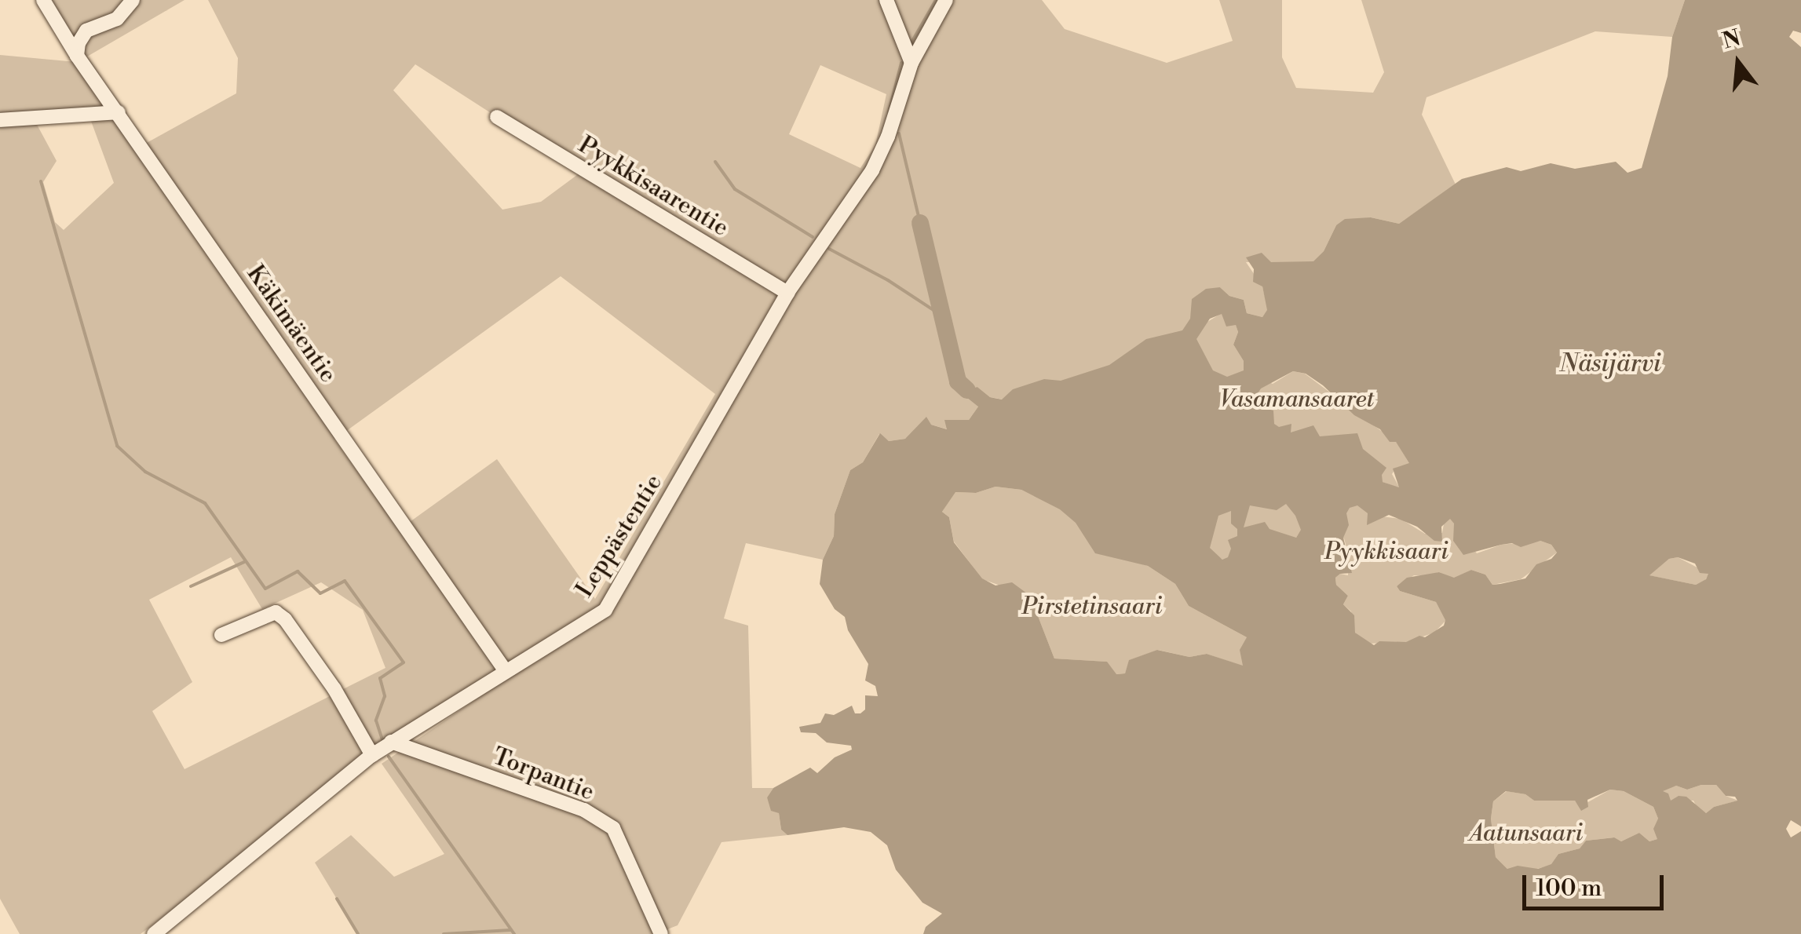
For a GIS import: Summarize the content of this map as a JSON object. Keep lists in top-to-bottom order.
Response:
{
  "streets": {
    "street": [
      "Pyykkisaarentie",
      "Käkimäentie",
      "Leppästentie",
      "Torpantie"
    ]
  },
  "crossings": [
    ["Pyykkisaarentie", "Leppästentie"],
    ["Käkimäentie", "Leppästentie"],
    ["Leppästentie", "Torpantie"]
  ],
  "water": ["Näsijärvi"],
  "parks": [
    "Vasamansaaret",
    "Pyykkisaari",
    "Pirstetinsaari",
    "Aatunsaari"
  ],
  "scale_bar": "100 m",
  "north": "top"
}
